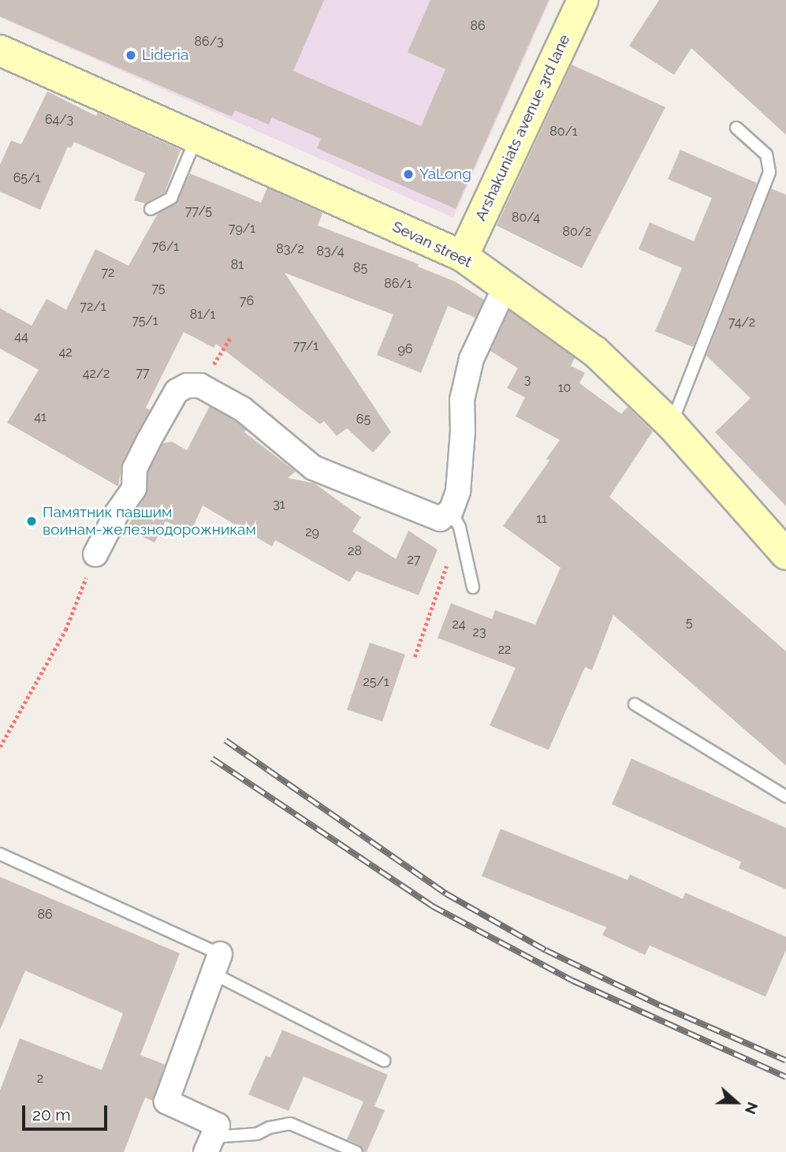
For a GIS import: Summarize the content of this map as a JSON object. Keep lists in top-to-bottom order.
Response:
{
  "streets": {
    "street": ["Arshakuniats avenue 3rd lane", "Sevan street"]
  },
  "crossings": [
    ["Arshakuniats avenue 3rd lane", "Sevan street"]
  ],
  "places": ["Lideria", "YaLong", "Памятник павшим воинам-железнодорожникам"],
  "house_numbers": [
    "86",
    "86/3",
    "64/3",
    "80/1",
    "65/1",
    "77/5",
    "80/4",
    "79/1",
    "80/2",
    "76/1",
    "83/2",
    "83/4",
    "81",
    "85",
    "72",
    "86/1",
    "75",
    "76",
    "72/1",
    "81/1",
    "75/1",
    "74/2",
    "44",
    "77/1",
    "96",
    "42",
    "77",
    "42/2",
    "3",
    "10",
    "41",
    "65",
    "31",
    "11",
    "29",
    "28",
    "27",
    "5",
    "24",
    "23",
    "22",
    "25/1",
    "86",
    "2"
  ],
  "scale_bar": "20 m",
  "north": "right"
}
